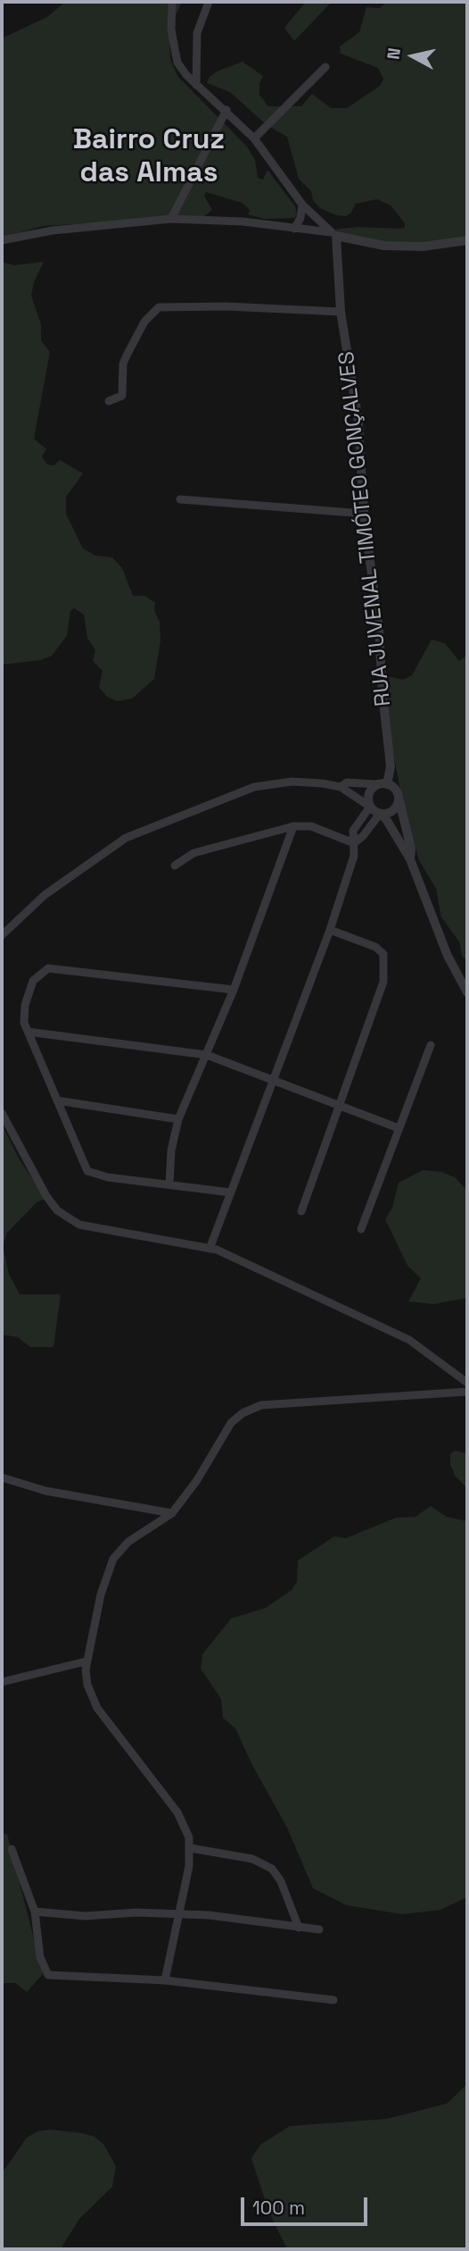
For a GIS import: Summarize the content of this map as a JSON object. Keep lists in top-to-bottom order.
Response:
{
  "streets": {
    "street": ["RUA JUVENAL TIMÓTEO GONÇALVES"]
  },
  "districts": ["Bairro Cruz das Almas"],
  "scale_bar": "100 m",
  "north": "left"
}
